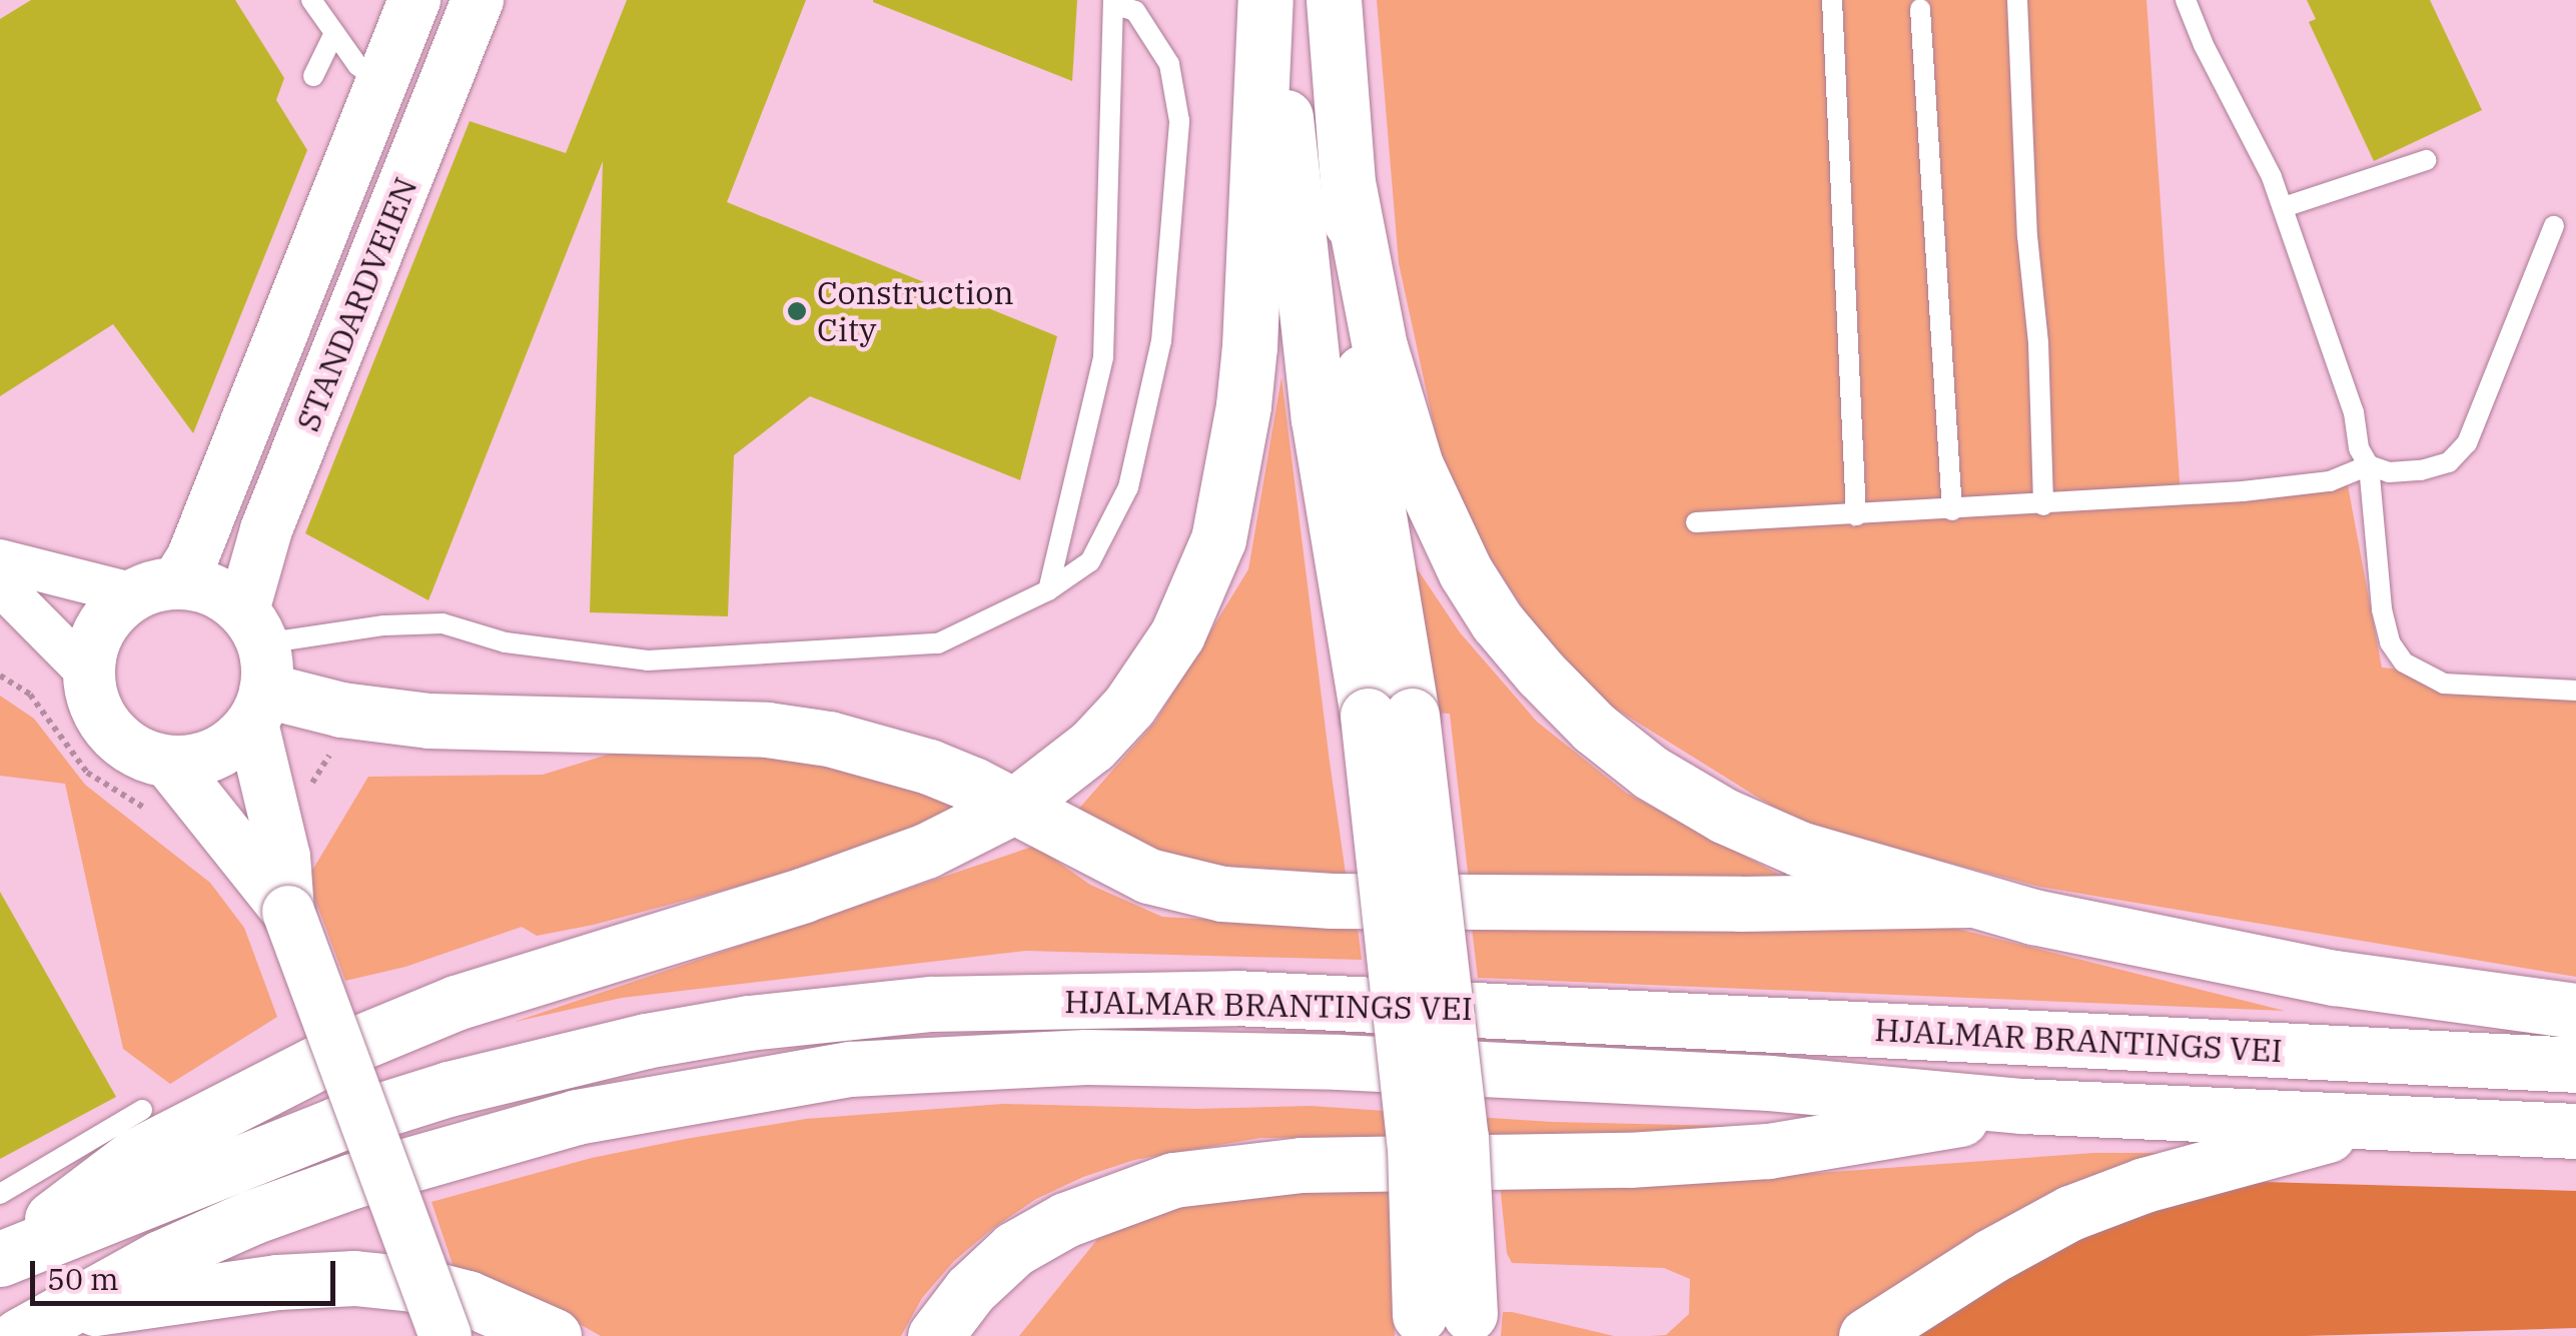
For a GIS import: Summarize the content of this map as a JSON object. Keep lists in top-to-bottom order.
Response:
{
  "streets": {
    "highway": ["HJALMAR BRANTINGS VEI"],
    "street": ["STANDARDVEIEN"]
  },
  "places": ["Construction City"],
  "scale_bar": "50 m"
}
